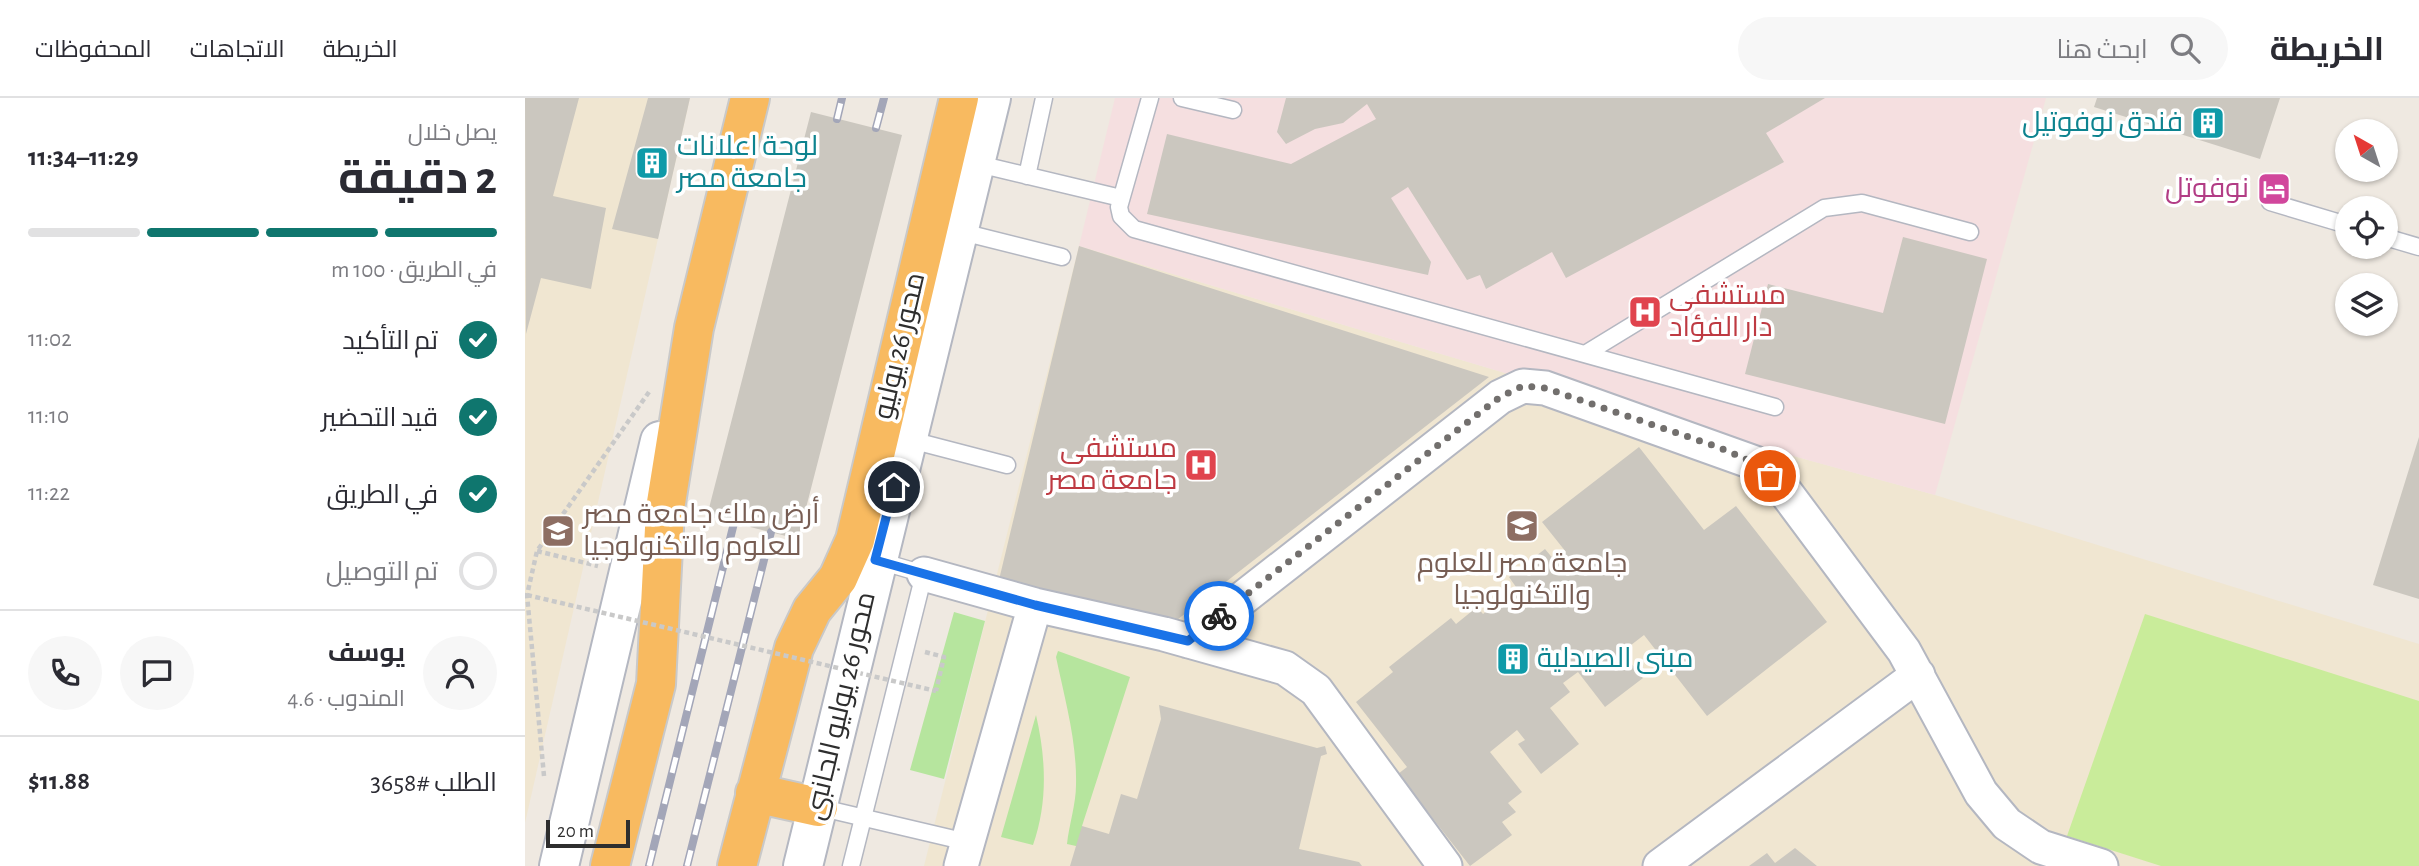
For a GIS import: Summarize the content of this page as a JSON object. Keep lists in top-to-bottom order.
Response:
{
  "streets": {
    "highway": ["محور 26 يوليو"],
    "main road": ["محور 26 يوليو الجانبى"]
  },
  "crossings": [
    ["محور 26 يوليو", "محور 26 يوليو الجانبى"]
  ],
  "places": {
    "building": ["فندق نوفوتيل", "لوحة اعلانات جامعة مصر", "مبنى الصيدلية"],
    "hotel": ["نوفوتل"],
    "hospital": ["مستشفى دار الفؤاد", "مستشفى جامعة مصر"],
    "school or university": ["جامعة مصر للعلوم والتكنولوجيا", "أرض ملك جامعة مصر للعلوم والتكنولوجيا"]
  },
  "scale_bar": "20 m",
  "north": "top left",
  "page": {
    "header": "الخريطة",
    "search": "ابحث هنا",
    "nav": ["الخريطة", "الاتجاهات", "المحفوظات"],
    "heading": ["2 دقيقة", "يصل خلال", "11:29–11:34"],
    "panel": [
      "يوسف",
      "المندوب · 4.6",
      "الطلب #3658",
      "$11.88"
    ],
    "bar": "في الطريق · 100 m",
    "list": [
      ["تم التأكيد", "11:02"],
      ["قيد التحضير", "11:10"],
      ["في الطريق", "11:22"],
      "تم التوصيل"
    ],
    "scale": "20 m"
  }
}
